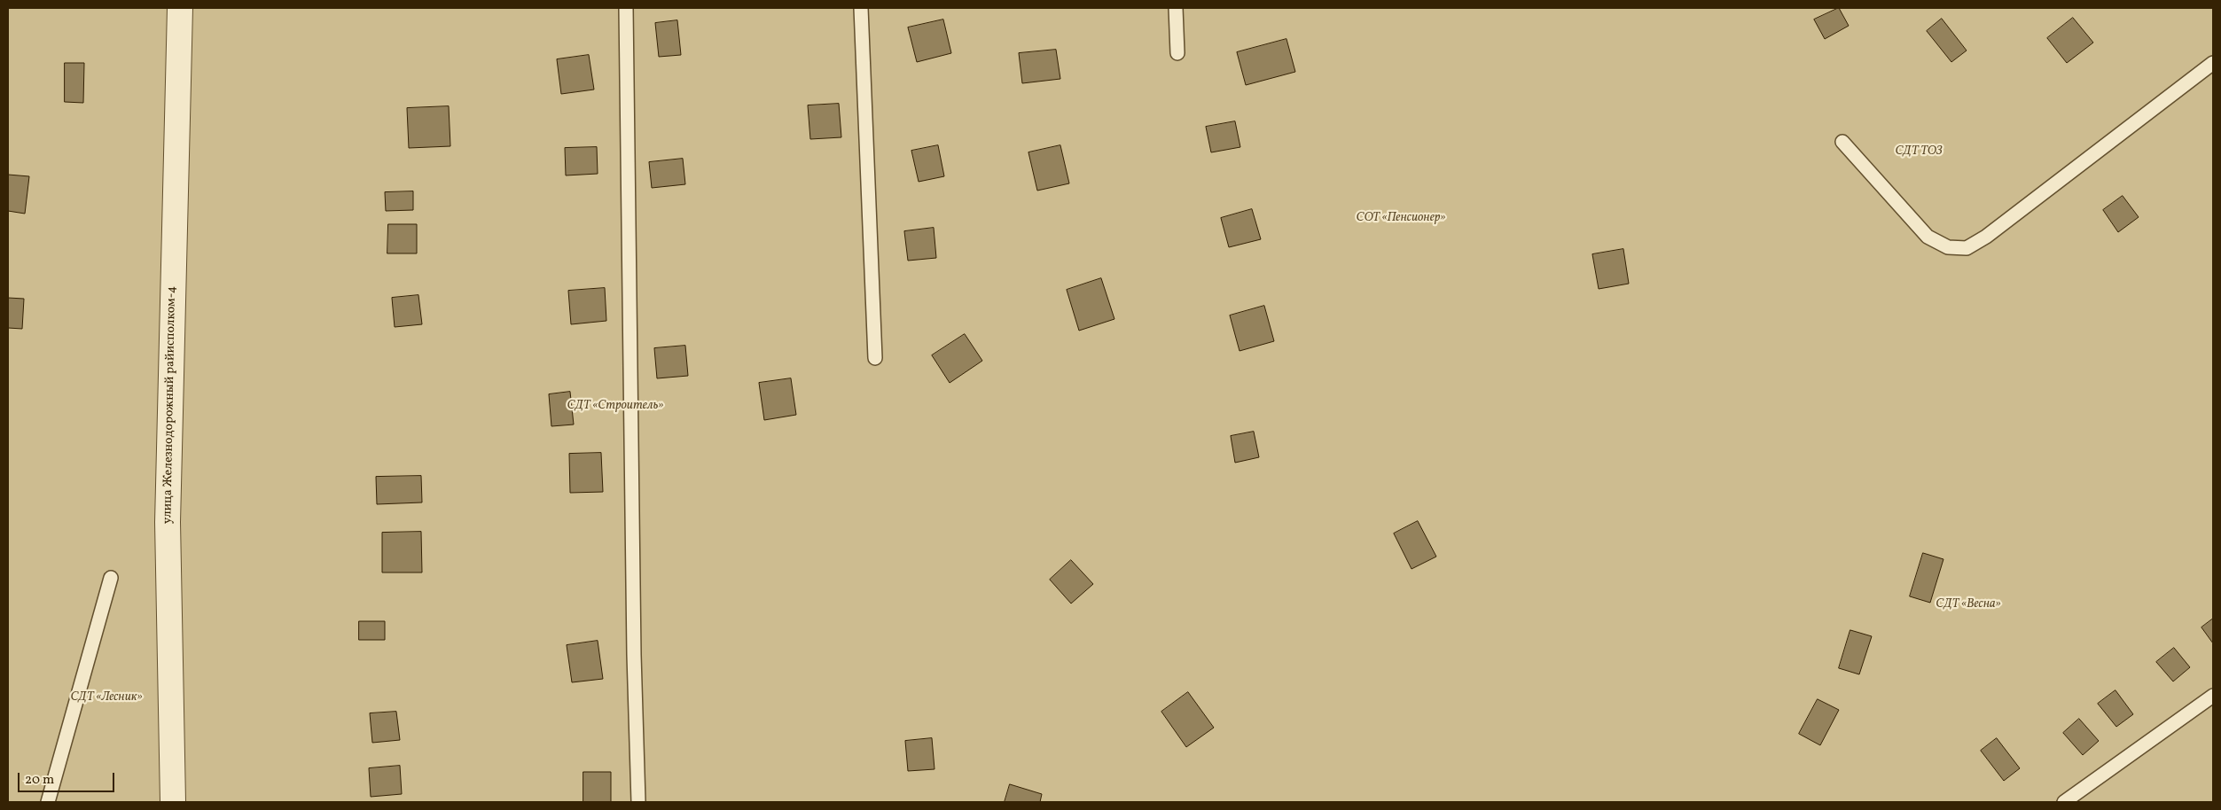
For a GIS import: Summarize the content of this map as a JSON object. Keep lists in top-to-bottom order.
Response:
{
  "streets": {
    "street": ["улица Железнодорожный райисполком-4"]
  },
  "parks": [
    "СДТ ТОЗ",
    "СОТ «Пенсионер»",
    "СДТ «Строитель»",
    "СДТ «Весна»",
    "СДТ «Лесник»"
  ],
  "scale_bar": "20 m"
}
